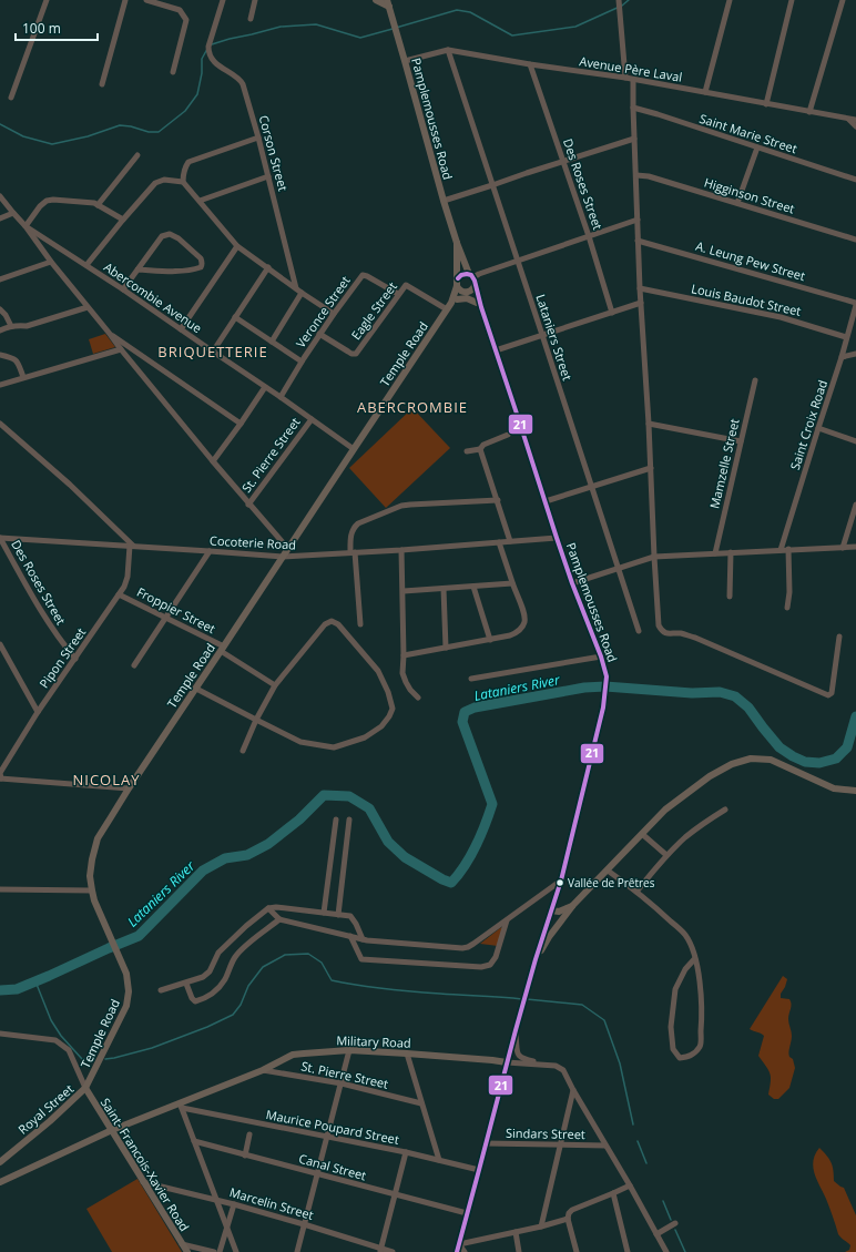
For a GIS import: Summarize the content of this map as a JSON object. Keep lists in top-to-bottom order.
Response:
{
  "streets": {
    "main road": [
      "Pamplemousses Road",
      "Temple Road",
      "Military Road",
      "Royal Street",
      "Saint- Francois-Xavier Road"
    ],
    "street": [
      "Avenue Père Laval",
      "Saint Marie Street",
      "Corson Street",
      "Des Roses Street",
      "Higginson Street",
      "A. Leung Pew Street",
      "Abercombie Avenue",
      "Louis Baudot Street",
      "Eagle Street",
      "Veronce Street",
      "Lataniers Street",
      "Saint Croix Road",
      "St. Pierre Street",
      "Mamzelle Street",
      "Cocoterie Road",
      "Froppier Street",
      "Pipon Street",
      "Maurice Poupard Street",
      "Sindars Street",
      "Canal Street",
      "Marcelin Street"
    ]
  },
  "crossings": [
    ["Avenue Père Laval", "Pamplemousses Road"],
    ["Avenue Père Laval", "Des Roses Street"],
    ["Avenue Père Laval", "Lataniers Street"],
    ["Pamplemousses Road", "Temple Road"],
    ["Pamplemousses Road", "Cocoterie Road"],
    ["Pamplemousses Road", "Military Road"],
    ["Pamplemousses Road", "Maurice Poupard Street"],
    ["Pamplemousses Road", "Sindars Street"],
    ["Pamplemousses Road", "Canal Street"],
    ["Des Roses Street", "Cocoterie Road"],
    ["Des Roses Street", "Pipon Street"],
    ["A. Leung Pew Street", "Saint Croix Road"],
    ["Abercombie Avenue", "Veronce Street"],
    ["Abercombie Avenue", "Temple Road"],
    ["Abercombie Avenue", "St. Pierre Street"],
    ["Louis Baudot Street", "Saint Croix Road"],
    ["Eagle Street", "Veronce Street"],
    ["Eagle Street", "Temple Road"],
    ["Temple Road", "Cocoterie Road"],
    ["Temple Road", "Froppier Street"],
    ["Temple Road", "Royal Street"],
    ["Temple Road", "Saint- Francois-Xavier Road"],
    ["St. Pierre Street", "Military Road"],
    ["Cocoterie Road", "Pipon Street"],
    ["Froppier Street", "Pipon Street"],
    ["Military Road", "Maurice Poupard Street"],
    ["Military Road", "Sindars Street"],
    ["Military Road", "Saint- Francois-Xavier Road"],
    ["Royal Street", "Saint- Francois-Xavier Road"],
    ["Saint- Francois-Xavier Road", "Marcelin Street"]
  ],
  "districts": ["BRIQUETTERIE", "ABERCROMBIE", "NICOLAY"],
  "water": ["Lataniers River"],
  "places": ["Vallée de Prêtres"],
  "lines": ["transit line 21"],
  "scale_bar": "100 m"
}
